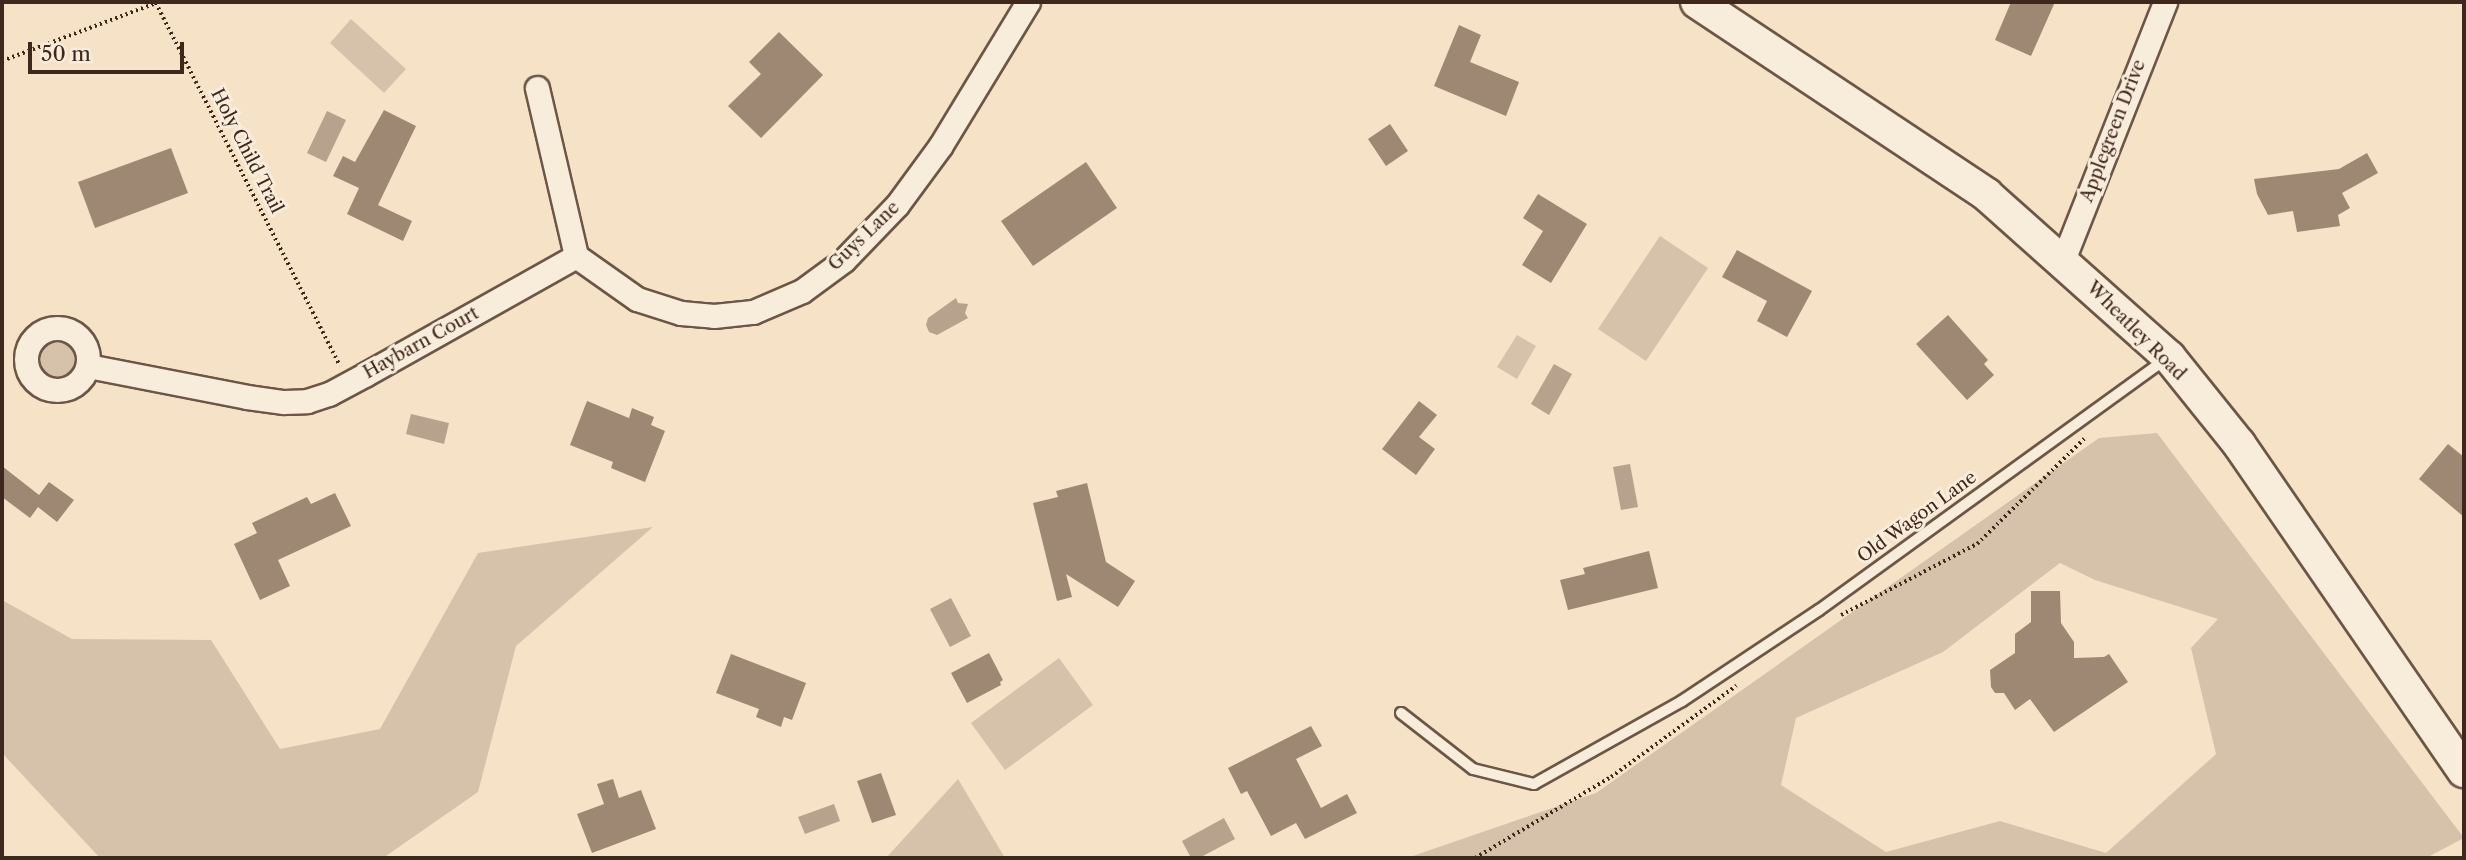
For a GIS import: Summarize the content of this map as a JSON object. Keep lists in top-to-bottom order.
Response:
{
  "streets": {
    "street": [
      "Applegreen Drive",
      "Guys Lane",
      "Wheatley Road",
      "Haybarn Court"
    ],
    "lane": ["Old Wagon Lane"],
    "path": ["Holy Child Trail"]
  },
  "crossings": [
    ["Applegreen Drive", "Wheatley Road"],
    ["Holy Child Trail", "Haybarn Court"],
    ["Guys Lane", "Haybarn Court"],
    ["Wheatley Road", "Old Wagon Lane"]
  ],
  "scale_bar": "50 m"
}
